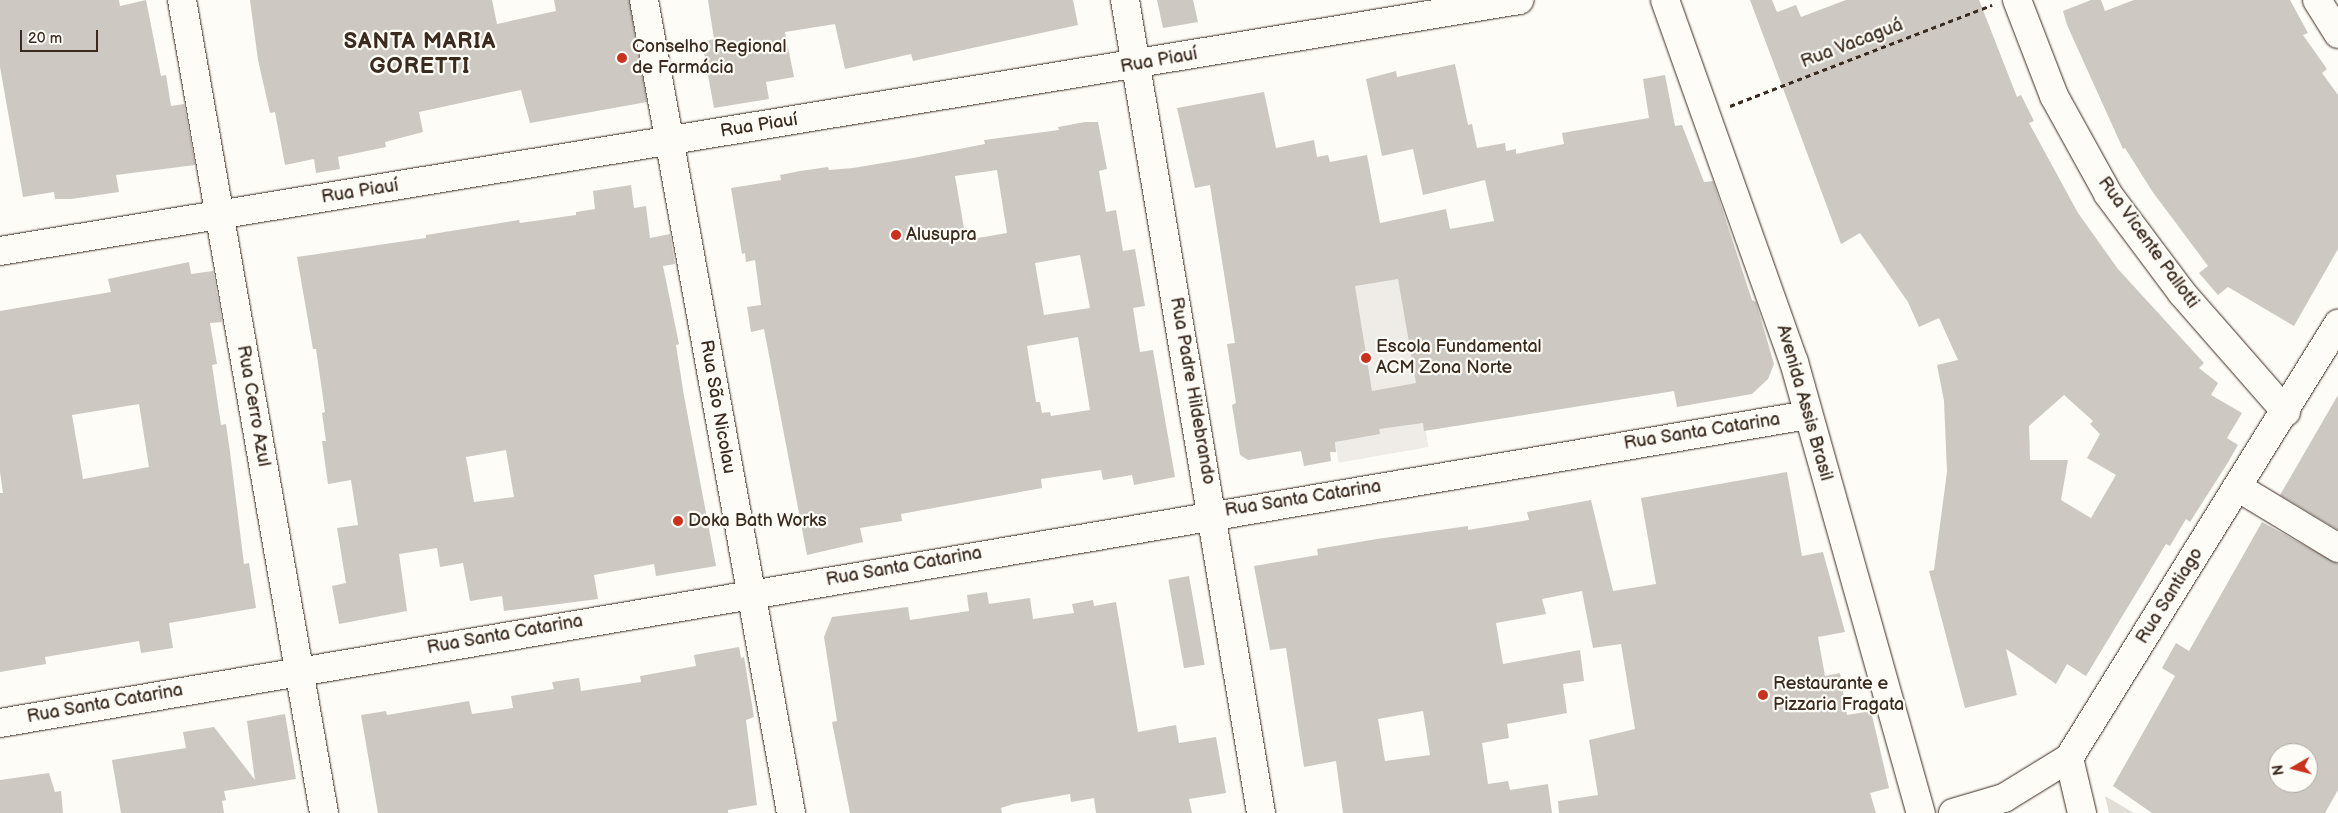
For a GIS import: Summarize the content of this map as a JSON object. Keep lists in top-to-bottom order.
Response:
{
  "streets": {
    "street": [
      "Rua Piauí",
      "Rua Vicente Pallotti",
      "Rua Padre Hildebrando",
      "Avenida Assis Brasil",
      "Rua Cerro Azul",
      "Rua São Nicolau",
      "Rua Santa Catarina",
      "Rua Santiago"
    ],
    "path": ["Rua Vacaguá"]
  },
  "crossings": [
    ["Rua Vacaguá", "Rua Vicente Pallotti"],
    ["Rua Vacaguá", "Avenida Assis Brasil"],
    ["Rua Piauí", "Rua Padre Hildebrando"],
    ["Rua Piauí", "Rua Cerro Azul"],
    ["Rua Piauí", "Rua São Nicolau"],
    ["Rua Vicente Pallotti", "Rua Santiago"],
    ["Rua Padre Hildebrando", "Rua Santa Catarina"],
    ["Avenida Assis Brasil", "Rua Santa Catarina"],
    ["Rua Cerro Azul", "Rua Santa Catarina"],
    ["Rua São Nicolau", "Rua Santa Catarina"]
  ],
  "districts": ["SANTA MARIA GORETTI"],
  "places": [
    "Conselho Regional de Farmácia",
    "Alusupra",
    "Escola Fundamental ACM Zona Norte",
    "Doka Bath Works",
    "Restaurante e Pizzaria Fragata"
  ],
  "scale_bar": "20 m",
  "north": "left"
}
